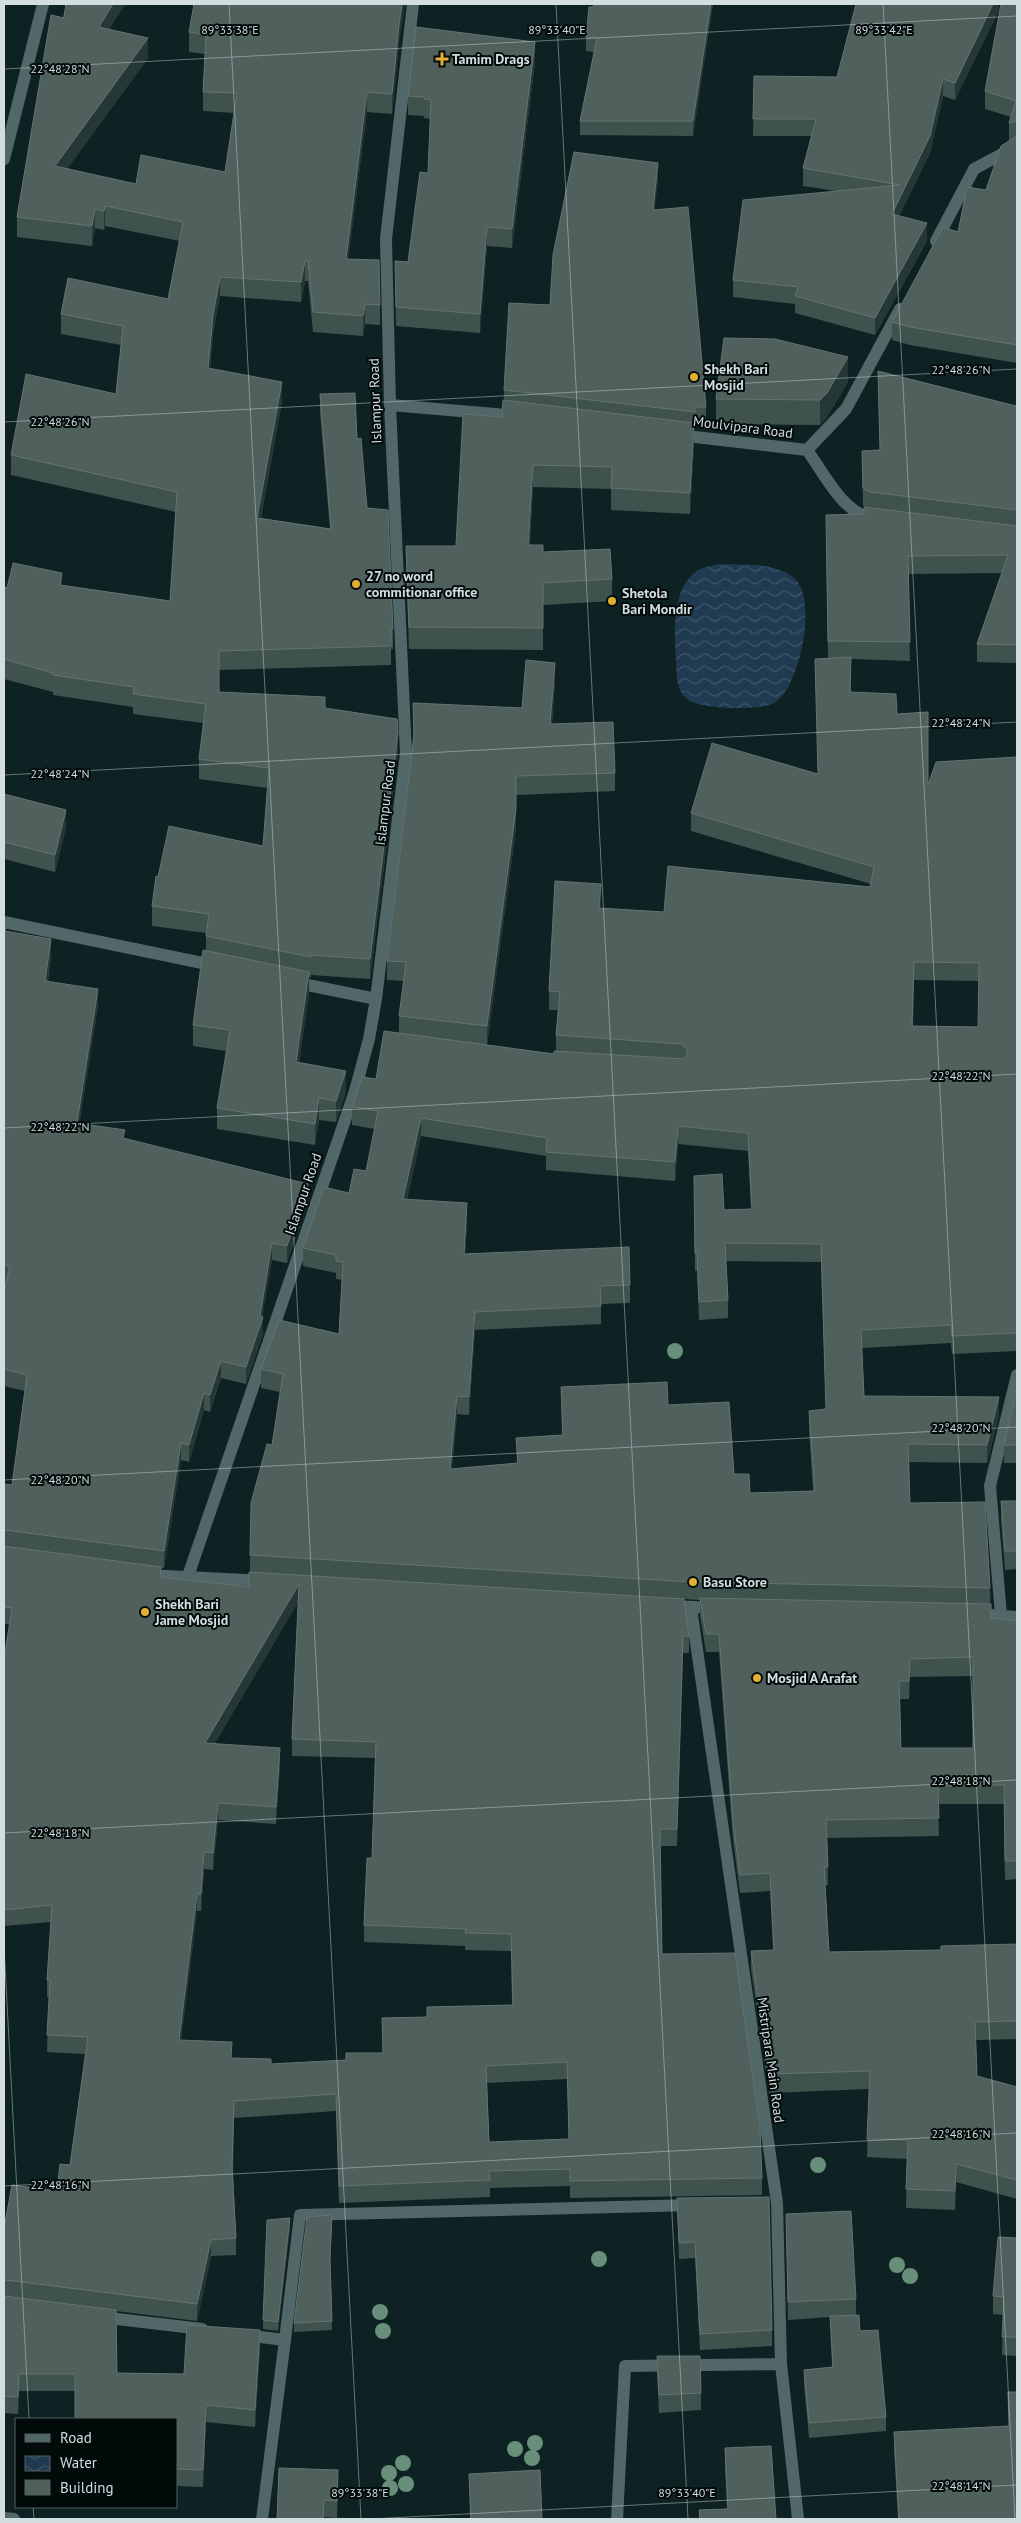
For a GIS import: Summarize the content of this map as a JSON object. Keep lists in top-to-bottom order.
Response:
{
  "streets": {
    "street": ["Islampur Road", "Moulvipara Road", "Mistripara Main Road"]
  },
  "places": {
    "health": ["Tamim Drags"],
    "other": [
      "Shekh Bari Mosjid",
      "27 no word commitionar office",
      "Shetola Bari Mondir",
      "Basu Store",
      "Shekh Bari Jame Mosjid",
      "Mosjid A Arafat"
    ]
  },
  "legend": ["Road", "Water", "Building"],
  "coordinates": [
    "89°33'38\"E",
    "89°33'40\"E",
    "89°33'42\"E",
    "22°48'28\"N",
    "22°48'26\"N",
    "22°48'24\"N",
    "22°48'22\"N",
    "22°48'20\"N",
    "22°48'18\"N",
    "22°48'16\"N",
    "22°48'14\"N"
  ]
}
